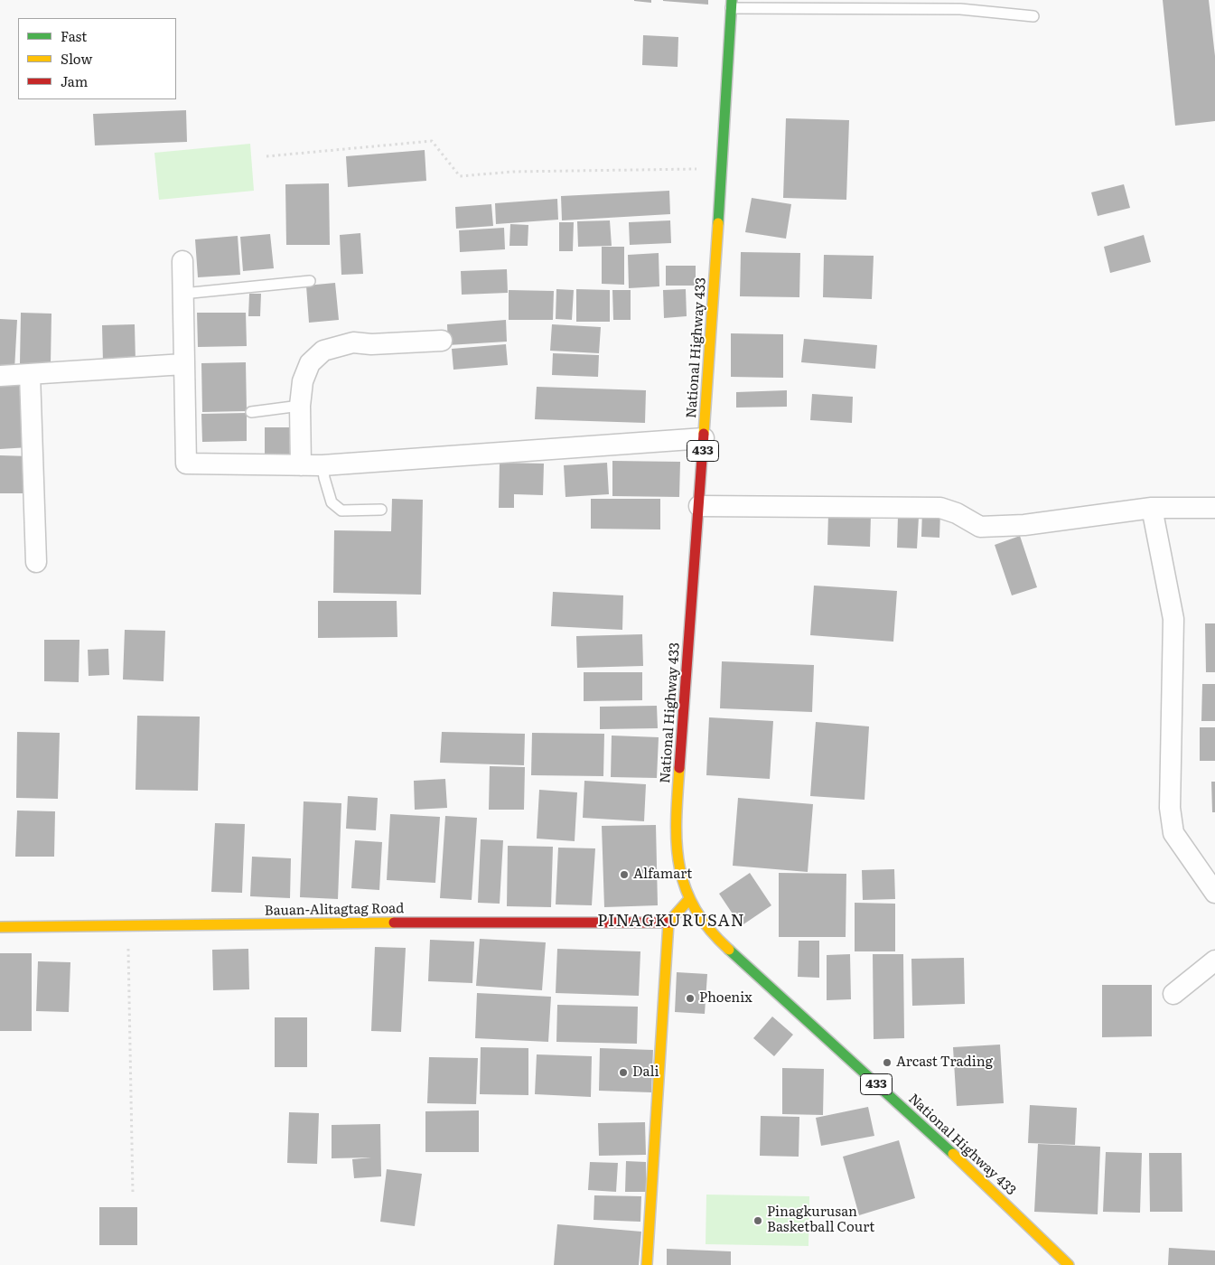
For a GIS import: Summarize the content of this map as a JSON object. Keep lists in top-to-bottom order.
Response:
{
  "streets": {
    "main road": ["National Highway 433", "433", "Bauan-Alitagtag Road"]
  },
  "districts": ["PINAGKURUSAN"],
  "places": [
    "Alfamart",
    "Phoenix",
    "Arcast Trading",
    "Dali",
    "Pinagkurusan Basketball Court"
  ],
  "legend": ["Fast", "Slow", "Jam"]
}
